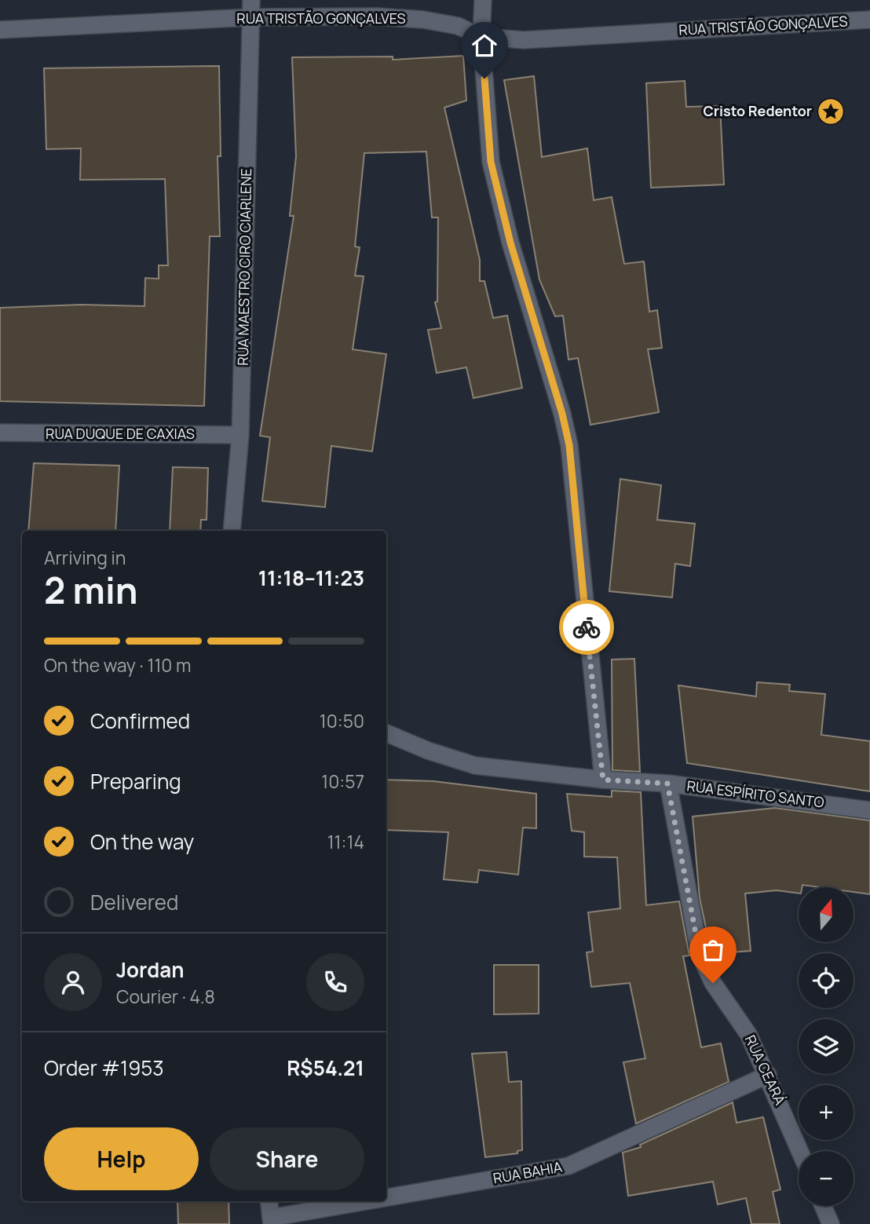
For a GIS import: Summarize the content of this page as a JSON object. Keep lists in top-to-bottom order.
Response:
{
  "streets": {
    "street": [
      "RUA TRISTÃO GONÇALVES",
      "RUA MAESTRO CIRO CIARLENE",
      "RUA DUQUE DE CAXIAS",
      "RUA ESPÍRITO SANTO",
      "RUA CEARÁ",
      "RUA BAHIA"
    ]
  },
  "crossings": [
    ["RUA TRISTÃO GONÇALVES", "RUA MAESTRO CIRO CIARLENE"],
    ["RUA MAESTRO CIRO CIARLENE", "RUA DUQUE DE CAXIAS"],
    ["RUA ESPÍRITO SANTO", "RUA CEARÁ"],
    ["RUA CEARÁ", "RUA BAHIA"]
  ],
  "places": {
    "place": ["Cristo Redentor"]
  },
  "north": "top",
  "page": {
    "heading": ["2 min", "Arriving in", "11:18–11:23"],
    "panel": [
      "Jordan",
      "Courier · 4.8",
      "Order #1953",
      "R$54.21"
    ],
    "bar": "On the way · 110 m",
    "list": [
      ["Confirmed", "10:50"],
      ["Preparing", "10:57"],
      ["On the way", "11:14"],
      "Delivered"
    ],
    "map_buttons": ["+", "−"],
    "buttons": ["Help", "Share"]
  }
}
